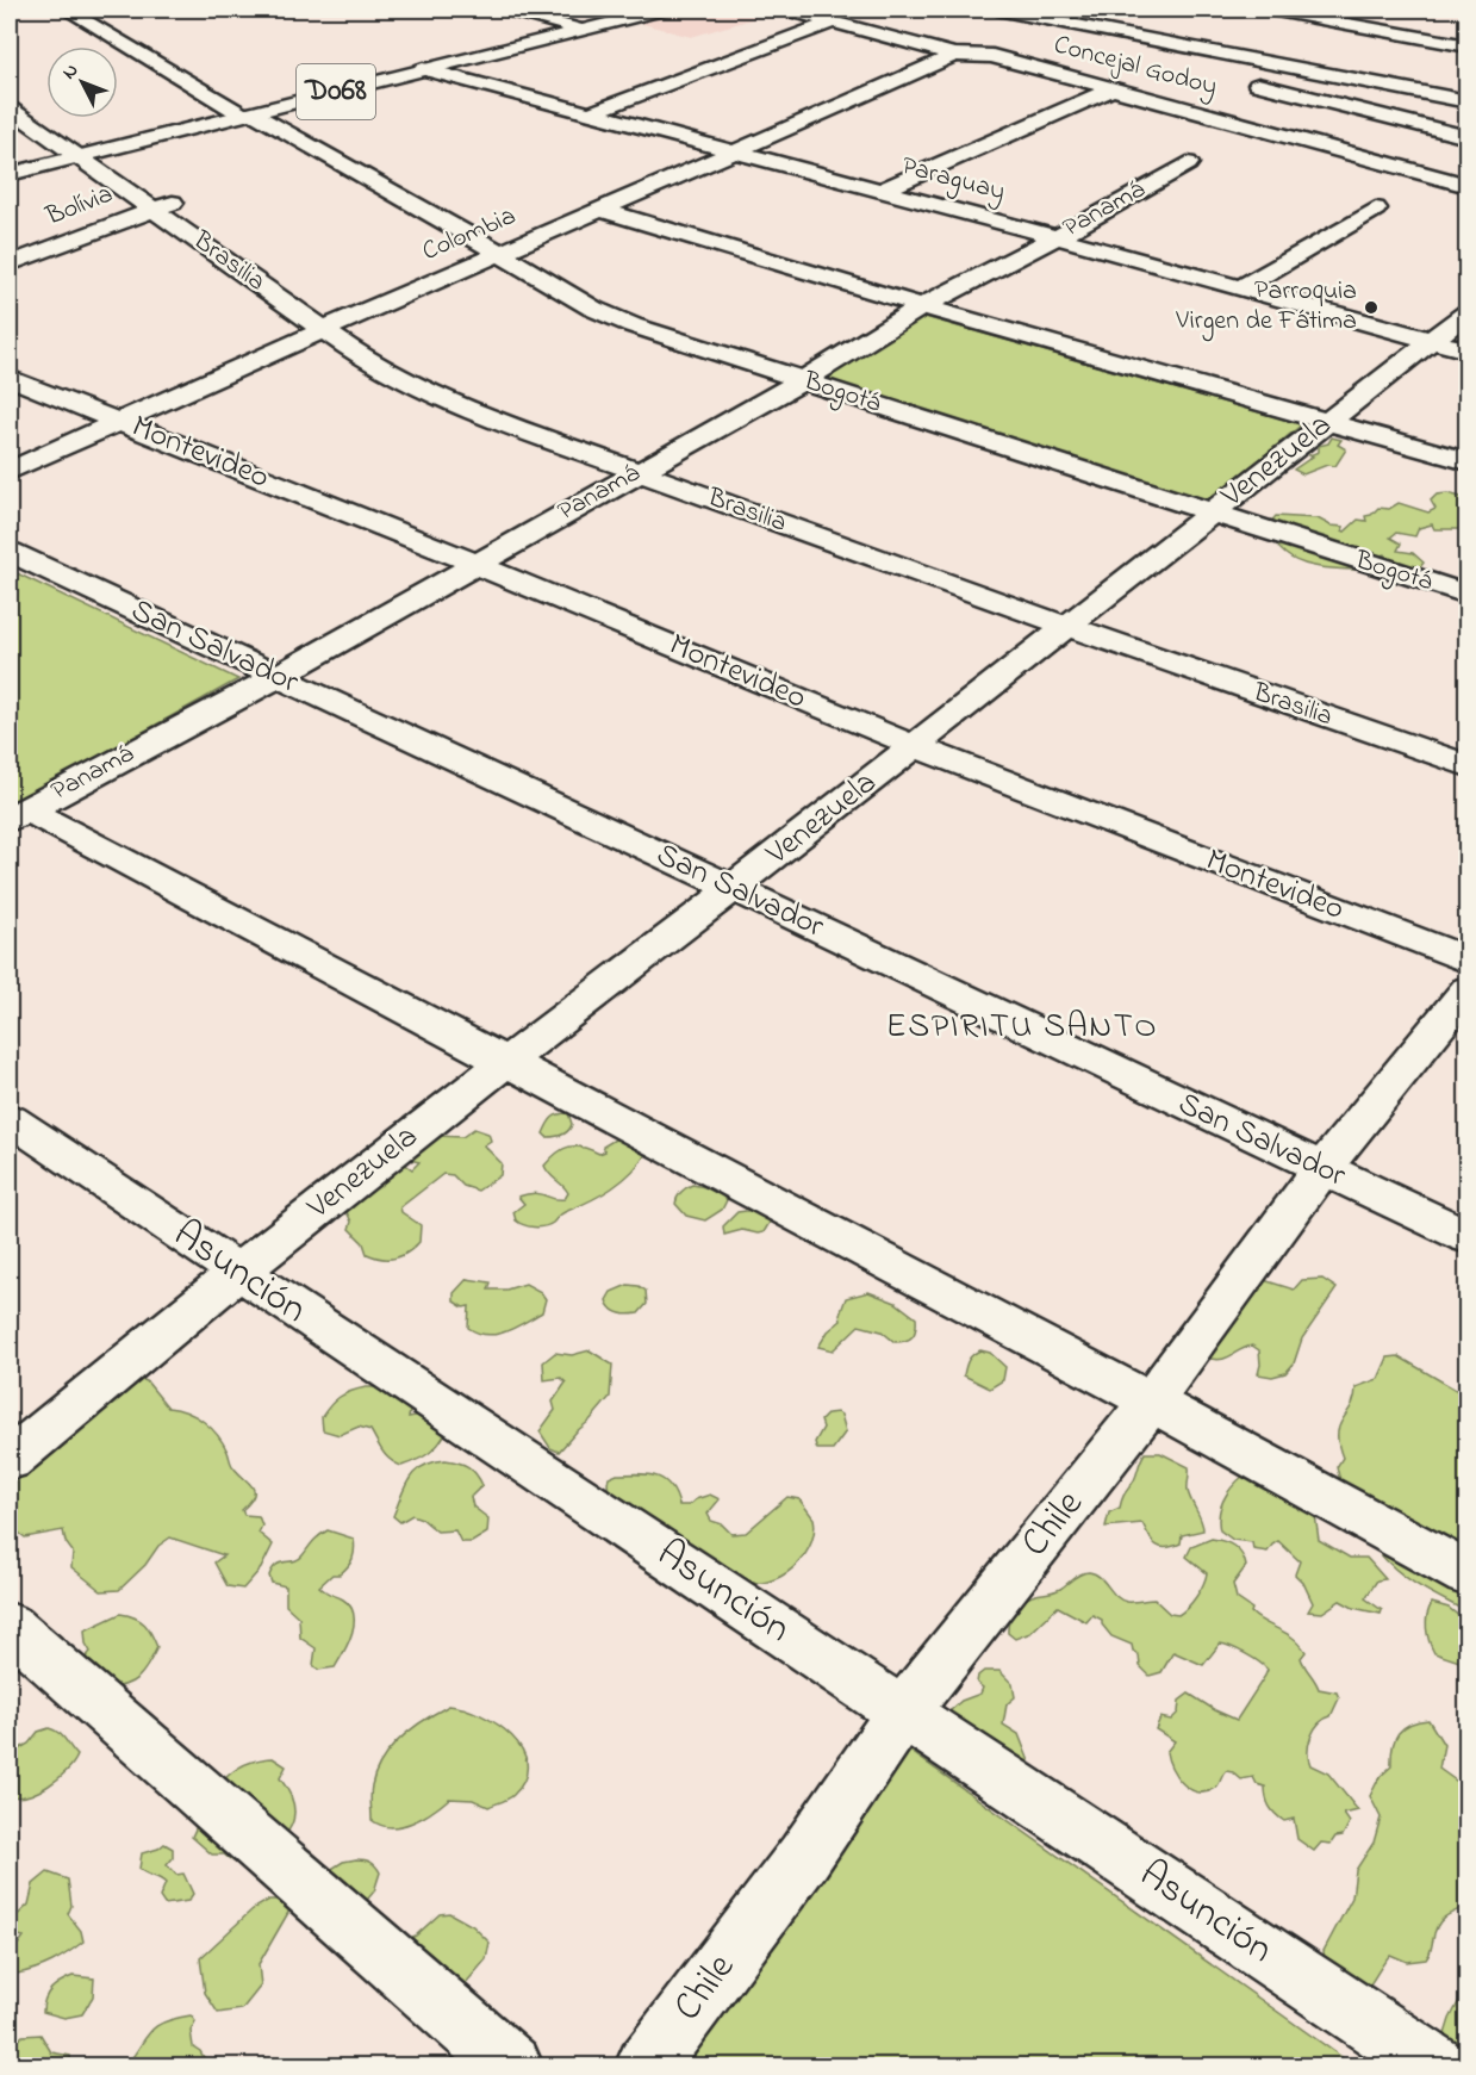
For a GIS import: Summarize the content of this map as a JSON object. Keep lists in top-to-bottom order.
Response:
{
  "streets": {
    "street": [
      "Concejal Godoy",
      "D068",
      "Paraguay",
      "Bolívia",
      "Panamá",
      "Colombia",
      "Brasilia",
      "Bogotá",
      "Montevideo",
      "Venezuela",
      "San Salvador",
      "Asunción",
      "Chile"
    ]
  },
  "crossings": [
    ["Concejal Godoy", "Colombia"],
    ["D068", "Paraguay"],
    ["D068", "Brasilia"],
    ["D068", "Bogotá"],
    ["Paraguay", "Panamá"],
    ["Paraguay", "Colombia"],
    ["Paraguay", "Venezuela"],
    ["Bolívia", "Brasilia"],
    ["Panamá", "Brasilia"],
    ["Panamá", "Bogotá"],
    ["Panamá", "Montevideo"],
    ["Panamá", "San Salvador"],
    ["Colombia", "Brasilia"],
    ["Colombia", "Bogotá"],
    ["Colombia", "Montevideo"],
    ["Brasilia", "Venezuela"],
    ["Bogotá", "Venezuela"],
    ["Montevideo", "Venezuela"],
    ["Venezuela", "San Salvador"],
    ["Venezuela", "Asunción"],
    ["San Salvador", "Chile"],
    ["Asunción", "Chile"]
  ],
  "districts": ["ESPIRITU SANTO"],
  "places": ["Parroquia Virgen de Fátima"],
  "north": "top left"
}
